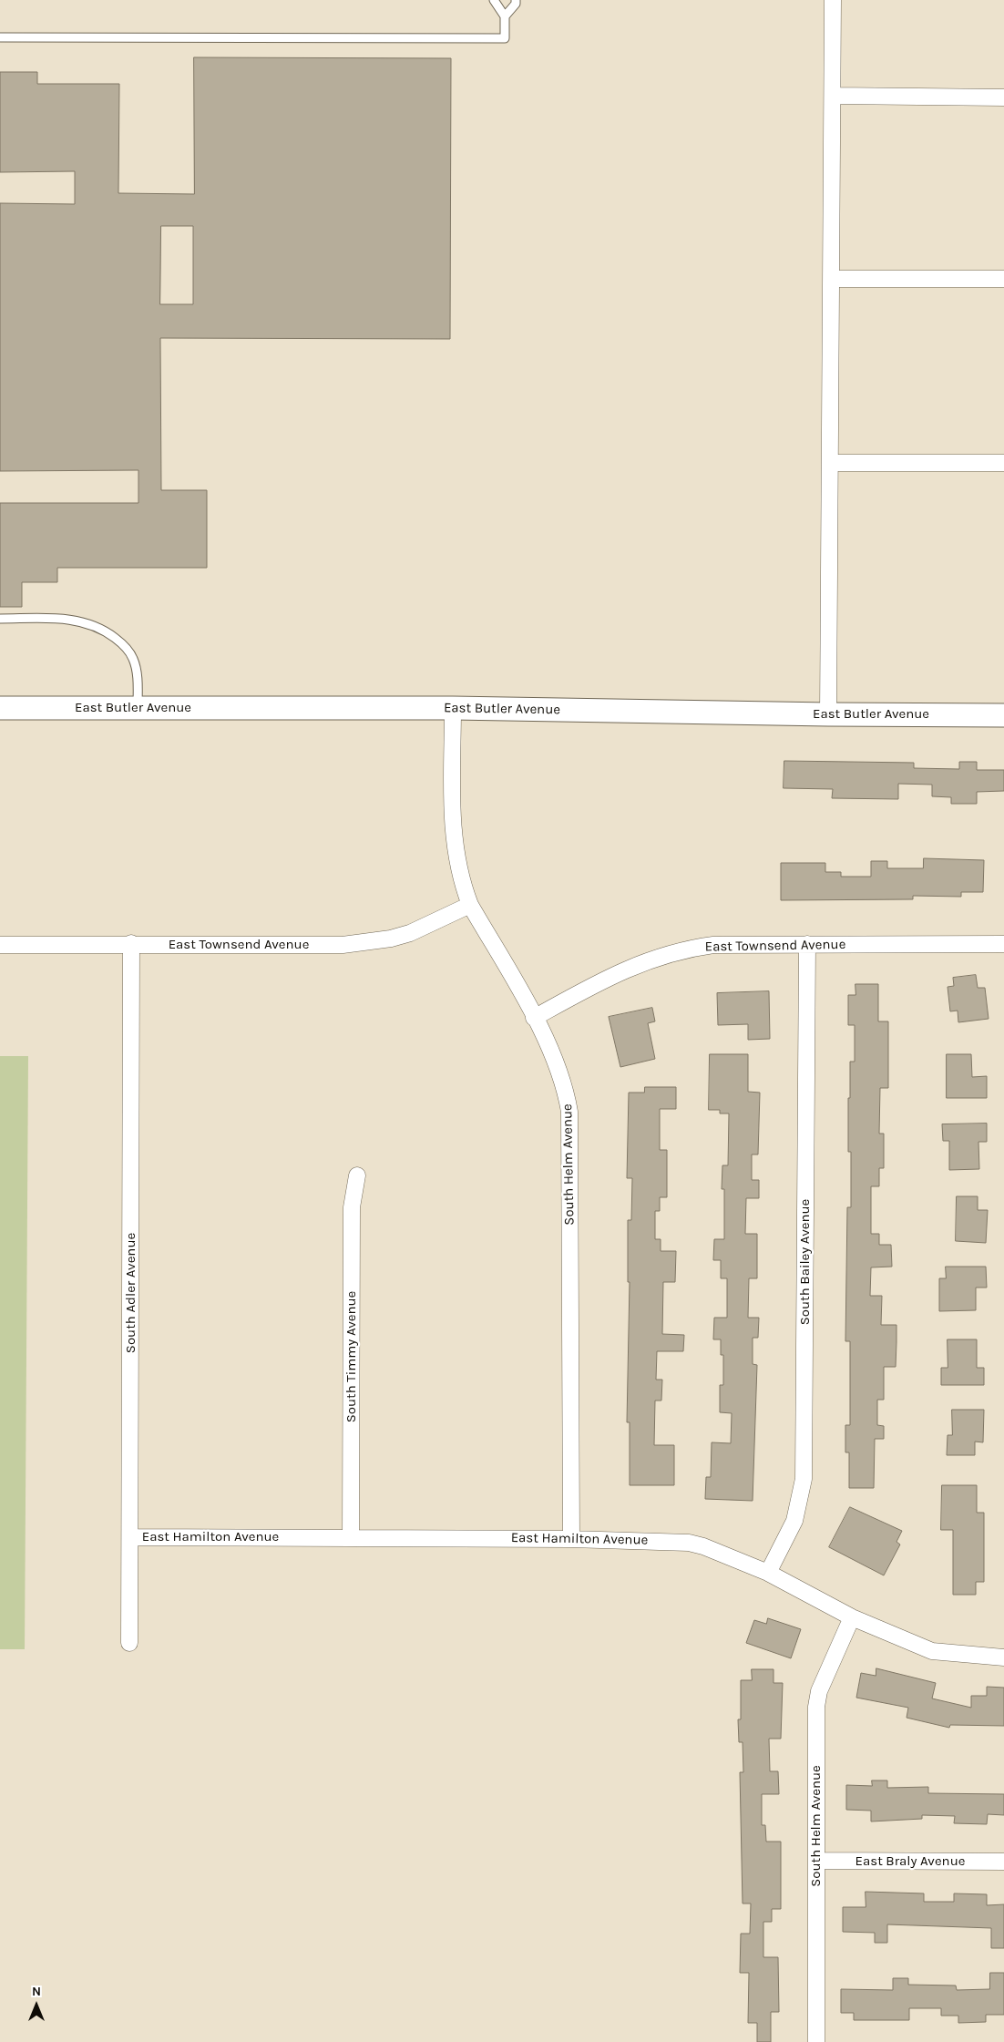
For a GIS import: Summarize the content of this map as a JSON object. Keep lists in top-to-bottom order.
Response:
{
  "streets": {
    "street": [
      "East Butler Avenue",
      "East Townsend Avenue",
      "South Helm Avenue",
      "South Bailey Avenue",
      "South Adler Avenue",
      "South Timmy Avenue",
      "East Hamilton Avenue",
      "East Braly Avenue"
    ]
  },
  "crossings": [
    ["East Butler Avenue", "South Helm Avenue"],
    ["East Townsend Avenue", "South Helm Avenue"],
    ["East Townsend Avenue", "South Bailey Avenue"],
    ["East Townsend Avenue", "South Adler Avenue"],
    ["South Helm Avenue", "East Hamilton Avenue"],
    ["South Helm Avenue", "East Braly Avenue"],
    ["South Bailey Avenue", "East Hamilton Avenue"],
    ["South Adler Avenue", "East Hamilton Avenue"],
    ["South Timmy Avenue", "East Hamilton Avenue"]
  ],
  "north": "top"
}
